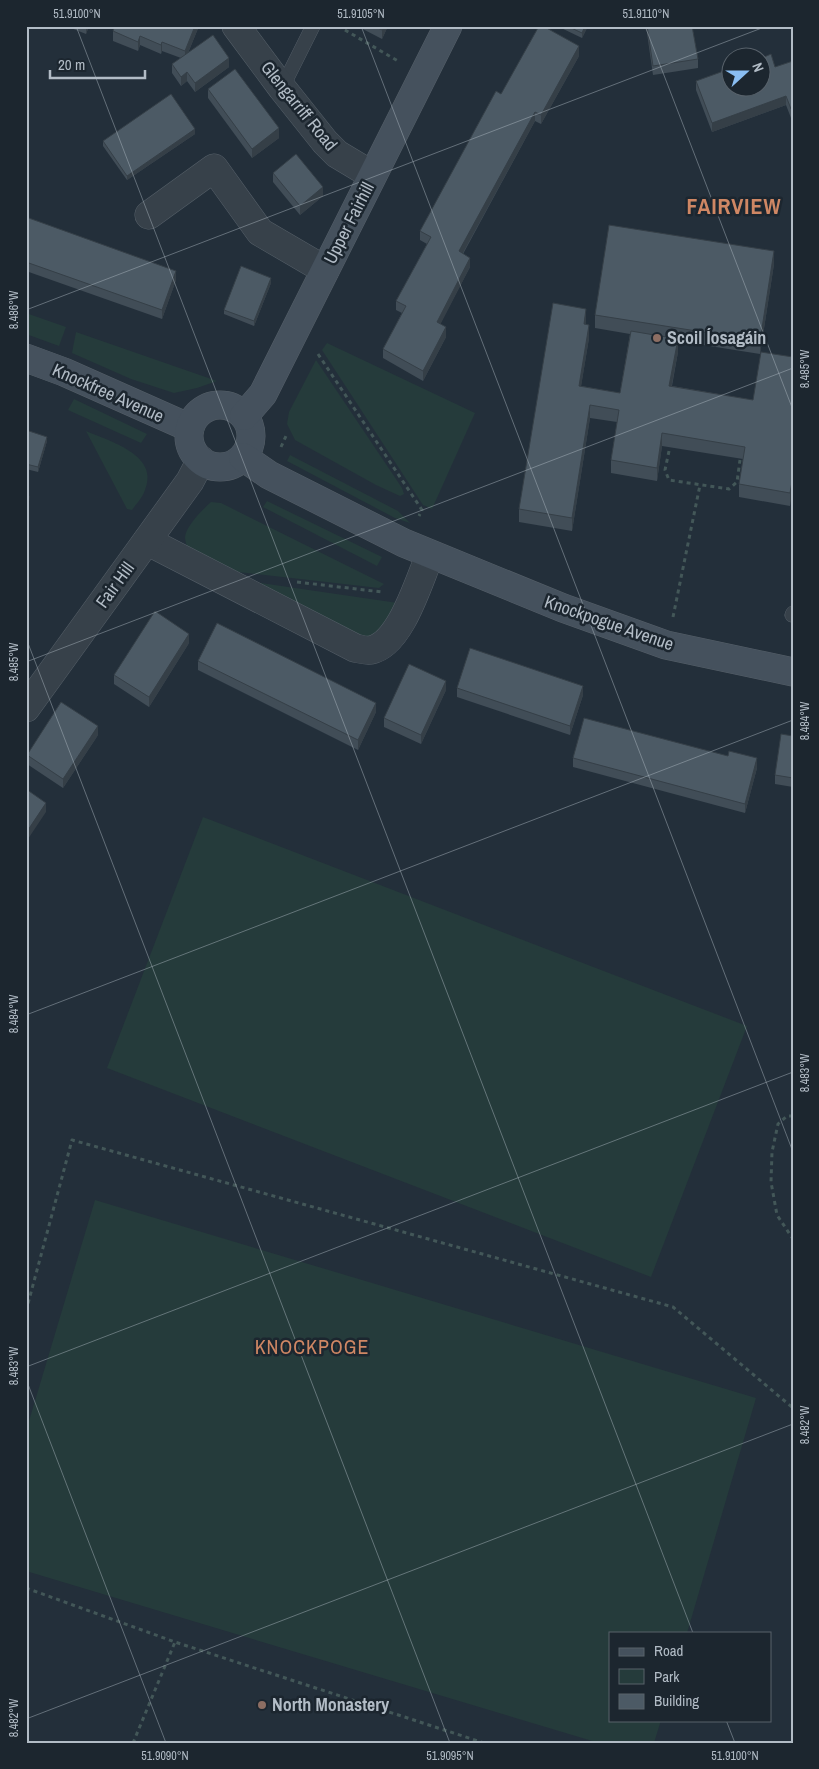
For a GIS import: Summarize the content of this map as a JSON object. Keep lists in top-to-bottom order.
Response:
{
  "streets": {
    "street": [
      "Glengarriff Road",
      "Upper Fairhill",
      "Knockfree Avenue",
      "Fair Hill",
      "Knockpogue Avenue"
    ]
  },
  "crossings": [
    ["Glengarriff Road", "Upper Fairhill"],
    ["Upper Fairhill", "Knockfree Avenue"],
    ["Upper Fairhill", "Fair Hill"],
    ["Upper Fairhill", "Knockpogue Avenue"],
    ["Knockfree Avenue", "Fair Hill"],
    ["Knockfree Avenue", "Knockpogue Avenue"],
    ["Fair Hill", "Knockpogue Avenue"]
  ],
  "districts": ["FAIRVIEW", "KNOCKPOGE"],
  "places": ["Scoil Íosagáin", "North Monastery"],
  "legend": ["Road", "Park", "Building"],
  "scale_bar": "20 m",
  "north": "right",
  "coordinates": [
    "51.9100°N",
    "51.9105°N",
    "51.9110°N",
    "8.486°W",
    "8.485°W",
    "8.484°W",
    "8.483°W",
    "8.482°W",
    "51.9090°N",
    "51.9095°N"
  ]
}
